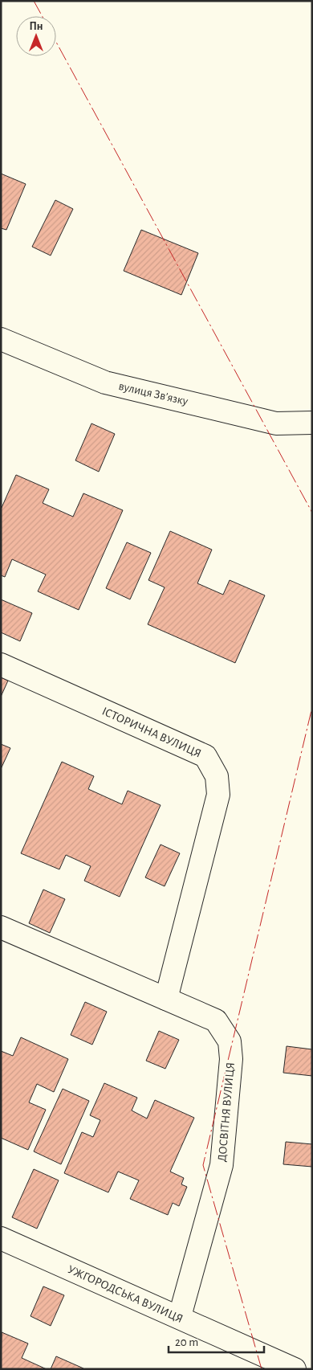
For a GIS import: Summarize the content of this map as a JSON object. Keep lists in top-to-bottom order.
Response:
{
  "streets": {
    "street": [
      "вулиця Звʼязку",
      "ІСТОРИЧНА ВУЛИЦЯ",
      "ДОСВІТНЯ ВУЛИЦЯ",
      "УЖГОРОДСЬКА ВУЛИЦЯ"
    ]
  },
  "crossings": [
    ["ІСТОРИЧНА ВУЛИЦЯ", "ДОСВІТНЯ ВУЛИЦЯ"],
    ["ДОСВІТНЯ ВУЛИЦЯ", "УЖГОРОДСЬКА ВУЛИЦЯ"]
  ],
  "scale_bar": "20 m",
  "north": "top"
}
